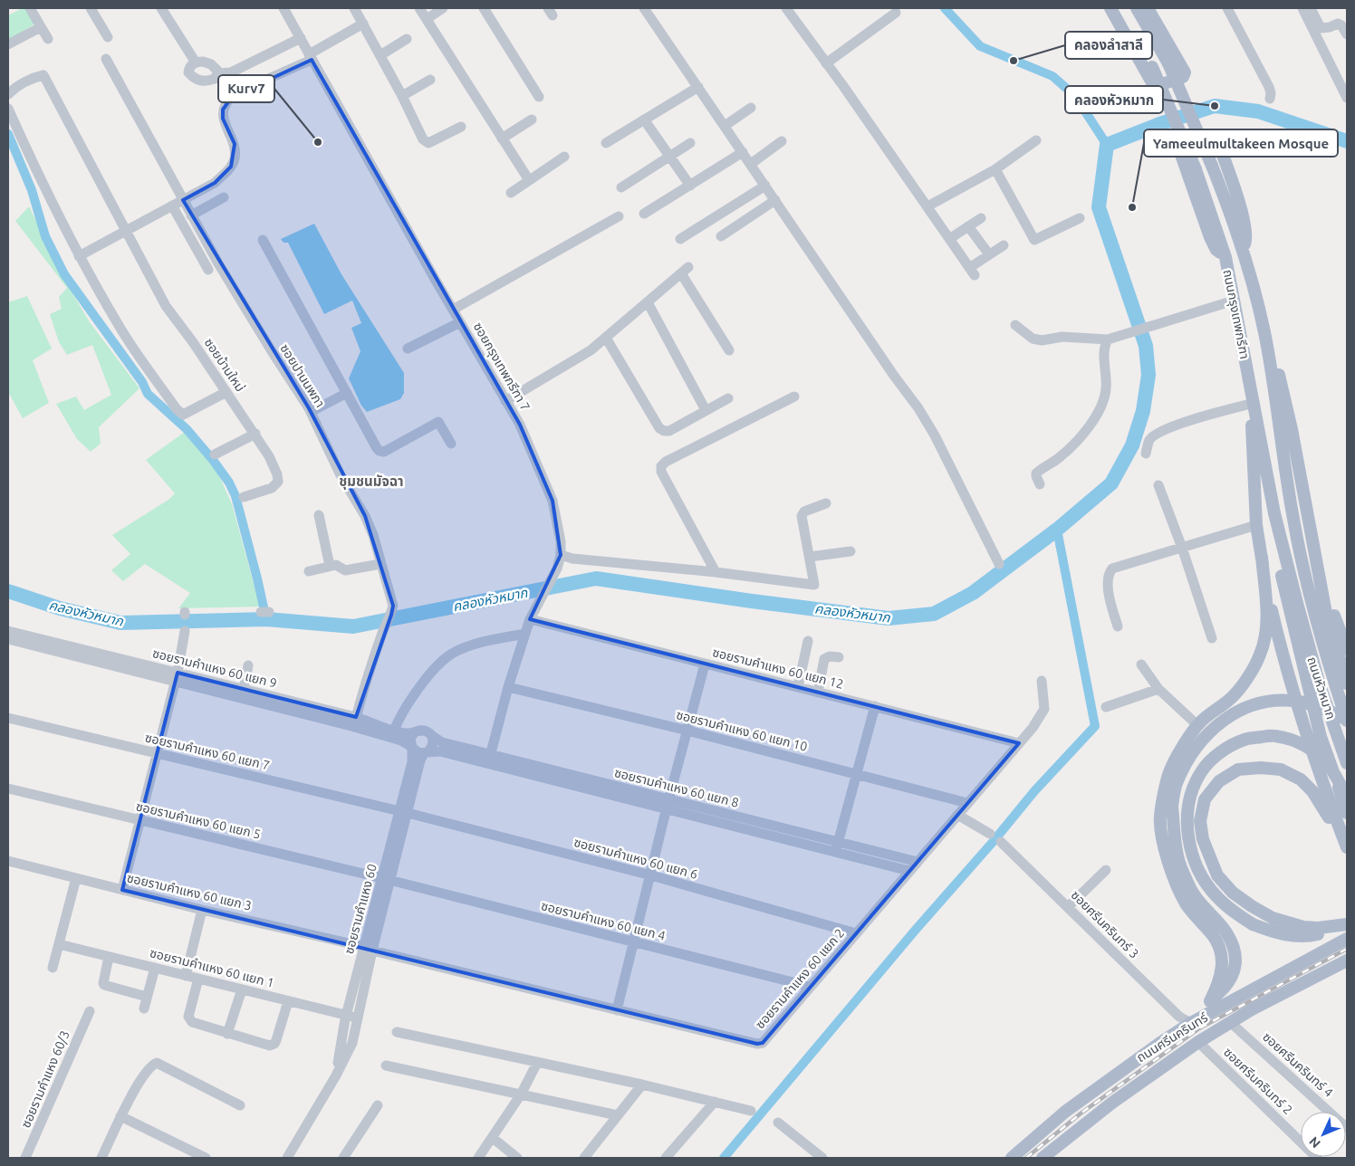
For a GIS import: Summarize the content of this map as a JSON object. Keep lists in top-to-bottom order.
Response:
{
  "streets": {
    "main road": ["ถนนกรุงเทพกรีฑา", "ถนนหัวหมาก", "ถนนศรีนครินทร์"],
    "street": [
      "ซอยบ้านใหม่",
      "ซอยกรุงเทพกรีฑา 7",
      "ซอยปานนพภา",
      "ซอยรามคำแหง 60 แยก 9",
      "ซอยรามคำแหง 60 แยก 12",
      "ซอยรามคำแหง 60 แยก 10",
      "ซอยรามคำแหง 60 แยก 7",
      "ซอยรามคำแหง 60 แยก 8",
      "ซอยรามคำแหง 60 แยก 5",
      "ซอยรามคำแหง 60 แยก 6",
      "ซอยรามคำแหง 60 แยก 3",
      "ซอยรามคำแหง 60",
      "ซอยรามคำแหง 60 แยก 4",
      "ซอยศรีนครินทร์ 3",
      "ซอยรามคำแหง 60 แยก 1",
      "ซอยรามคำแหง 60 แยก 2",
      "ซอยศรีนครินทร์ 4",
      "ซอยรามคำแหง 60/3",
      "ซอยศรีนครินทร์ 2"
    ]
  },
  "crossings": [
    ["ถนนกรุงเทพกรีฑา", "ถนนหัวหมาก"],
    ["ซอยกรุงเทพกรีฑา 7", "ซอยรามคำแหง 60 แยก 12"],
    ["ซอยกรุงเทพกรีฑา 7", "ซอยรามคำแหง 60 แยก 10"],
    ["ซอยกรุงเทพกรีฑา 7", "ซอยรามคำแหง 60 แยก 8"],
    ["ซอยปานนพภา", "ซอยรามคำแหง 60 แยก 9"],
    ["ซอยรามคำแหง 60 แยก 9", "ซอยรามคำแหง 60 แยก 8"],
    ["ซอยรามคำแหง 60 แยก 9", "ซอยรามคำแหง 60"],
    ["ซอยรามคำแหง 60 แยก 12", "ซอยรามคำแหง 60 แยก 2"],
    ["ซอยรามคำแหง 60 แยก 10", "ซอยรามคำแหง 60 แยก 2"],
    ["ซอยรามคำแหง 60 แยก 7", "ซอยรามคำแหง 60 แยก 6"],
    ["ซอยรามคำแหง 60 แยก 7", "ซอยรามคำแหง 60"],
    ["ซอยรามคำแหง 60 แยก 8", "ซอยรามคำแหง 60"],
    ["ซอยรามคำแหง 60 แยก 8", "ซอยรามคำแหง 60 แยก 2"],
    ["ซอยรามคำแหง 60 แยก 5", "ซอยรามคำแหง 60"],
    ["ซอยรามคำแหง 60 แยก 5", "ซอยรามคำแหง 60 แยก 4"],
    ["ซอยรามคำแหง 60 แยก 6", "ซอยรามคำแหง 60"],
    ["ซอยรามคำแหง 60 แยก 6", "ซอยรามคำแหง 60 แยก 2"],
    ["ซอยรามคำแหง 60 แยก 3", "ซอยรามคำแหง 60"],
    ["ซอยรามคำแหง 60 แยก 3", "ซอยรามคำแหง 60 แยก 2"],
    ["ซอยรามคำแหง 60", "ซอยรามคำแหง 60 แยก 4"],
    ["ซอยรามคำแหง 60", "ซอยรามคำแหง 60 แยก 1"],
    ["ซอยรามคำแหง 60", "ซอยรามคำแหง 60 แยก 2"],
    ["ซอยรามคำแหง 60 แยก 4", "ซอยรามคำแหง 60 แยก 2"],
    ["ซอยศรีนครินทร์ 3", "ถนนศรีนครินทร์"],
    ["ถนนศรีนครินทร์", "ซอยศรีนครินทร์ 4"],
    ["ถนนศรีนครินทร์", "ซอยศรีนครินทร์ 2"]
  ],
  "districts": ["ชุมชนมัจฉา"],
  "water": ["คลองหัวหมาก"],
  "places": [
    "คลองลำสาลี",
    "คลองหัวหมาก",
    "Kurv7",
    "Yameeulmultakeen Mosque"
  ],
  "north": "bottom left"
}
